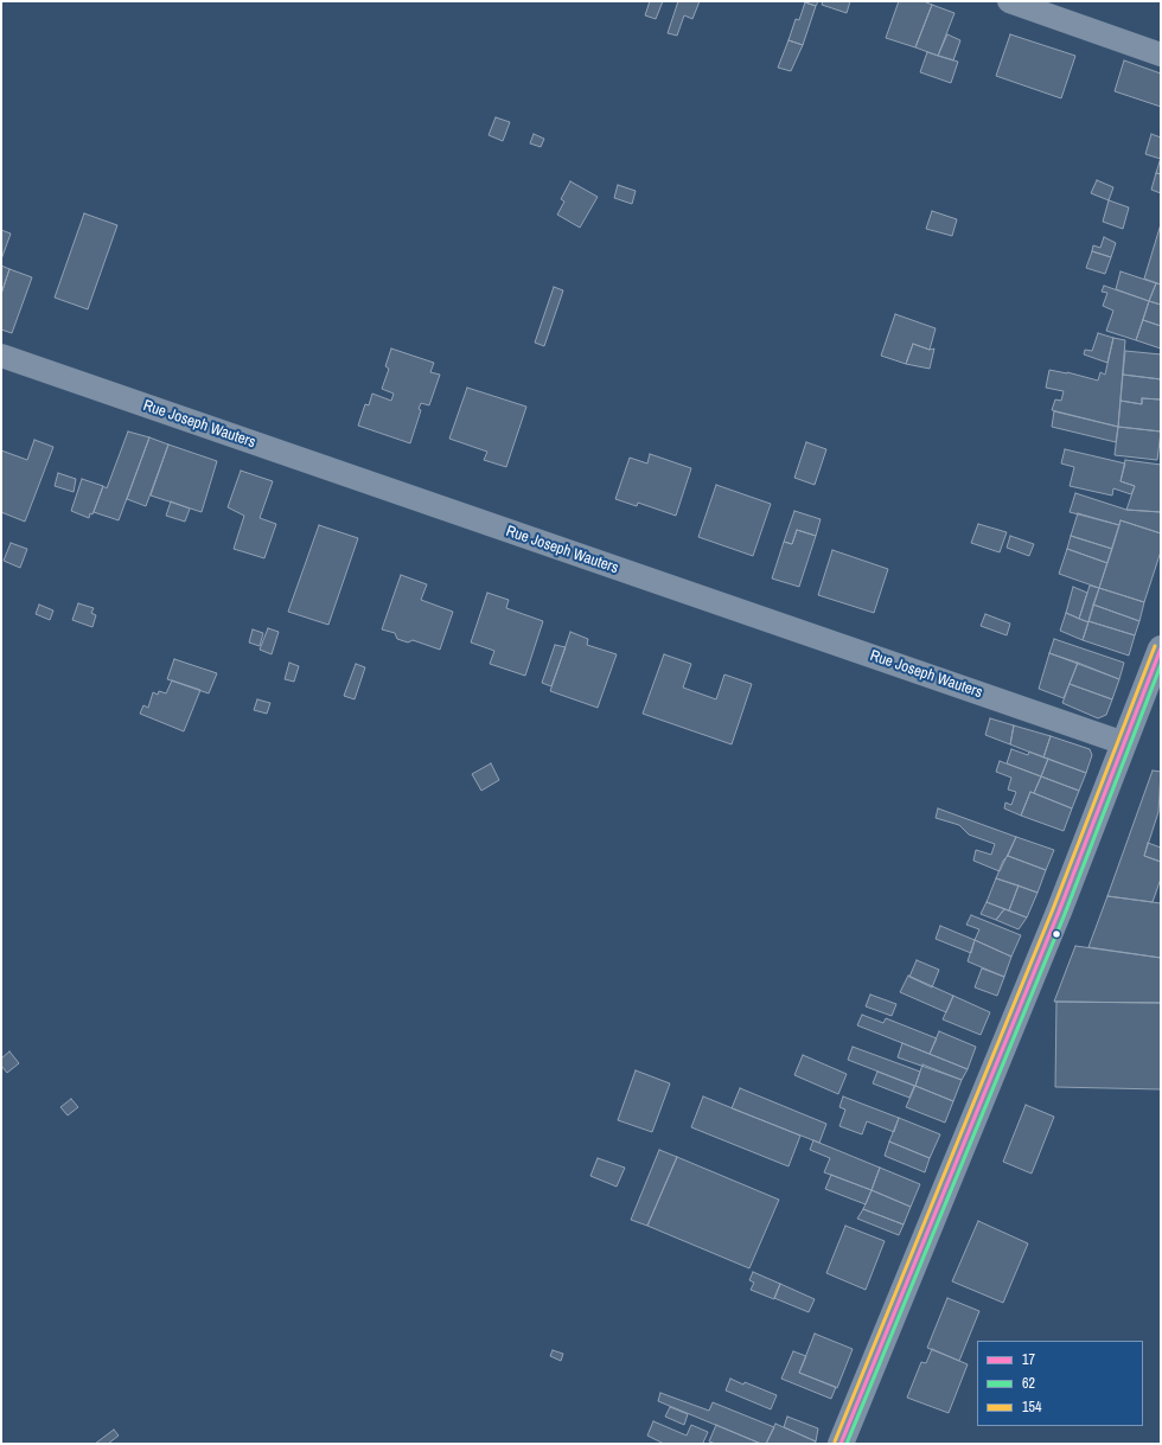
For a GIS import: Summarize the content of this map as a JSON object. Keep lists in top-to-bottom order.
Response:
{
  "streets": {
    "street": ["Rue Joseph Wauters"]
  },
  "lines": ["transit line 154", "transit line 17", "transit line 62"],
  "legend": ["17", "62", "154"]
}
